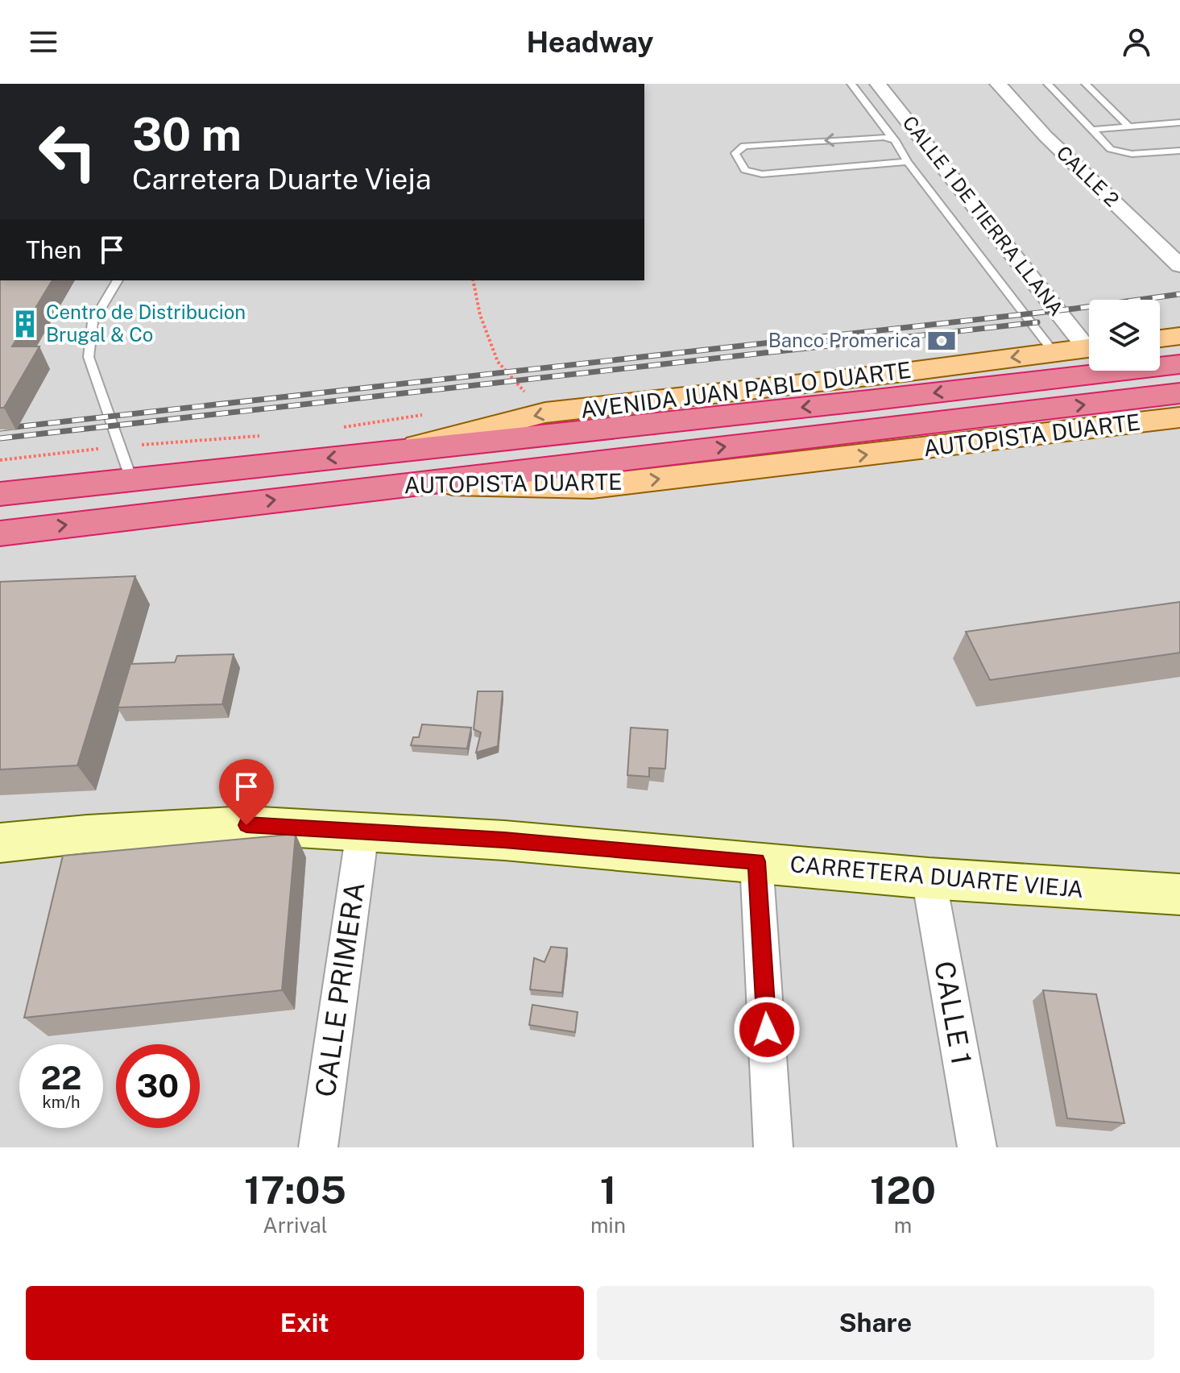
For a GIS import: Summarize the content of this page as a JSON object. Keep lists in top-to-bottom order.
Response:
{
  "streets": {
    "highway": ["AUTOPISTA DUARTE"],
    "main road": ["AVENIDA JUAN PABLO DUARTE", "CARRETERA DUARTE VIEJA"],
    "street": [
      "CALLE 2",
      "CALLE 1 DE TIERRA LLANA",
      "CALLE PRIMERA",
      "CALLE 1"
    ]
  },
  "crossings": [
    ["AVENIDA JUAN PABLO DUARTE", "AUTOPISTA DUARTE"],
    ["CARRETERA DUARTE VIEJA", "CALLE PRIMERA"],
    ["CARRETERA DUARTE VIEJA", "CALLE 1"]
  ],
  "one_way": ["AVENIDA JUAN PABLO DUARTE"],
  "places": {
    "building": ["Centro de Distribucion Brugal & Co"],
    "bank": ["Banco Promerica"]
  },
  "page": {
    "header": "Headway",
    "turn": ["30 m", "Carretera Duarte Vieja"],
    "then": "Then",
    "speed": "22 km/h",
    "limit": "30",
    "eta": [
      "17:05",
      "Arrival",
      "1",
      "min",
      "120",
      "m"
    ],
    "buttons": ["Exit", "Share"]
  }
}
